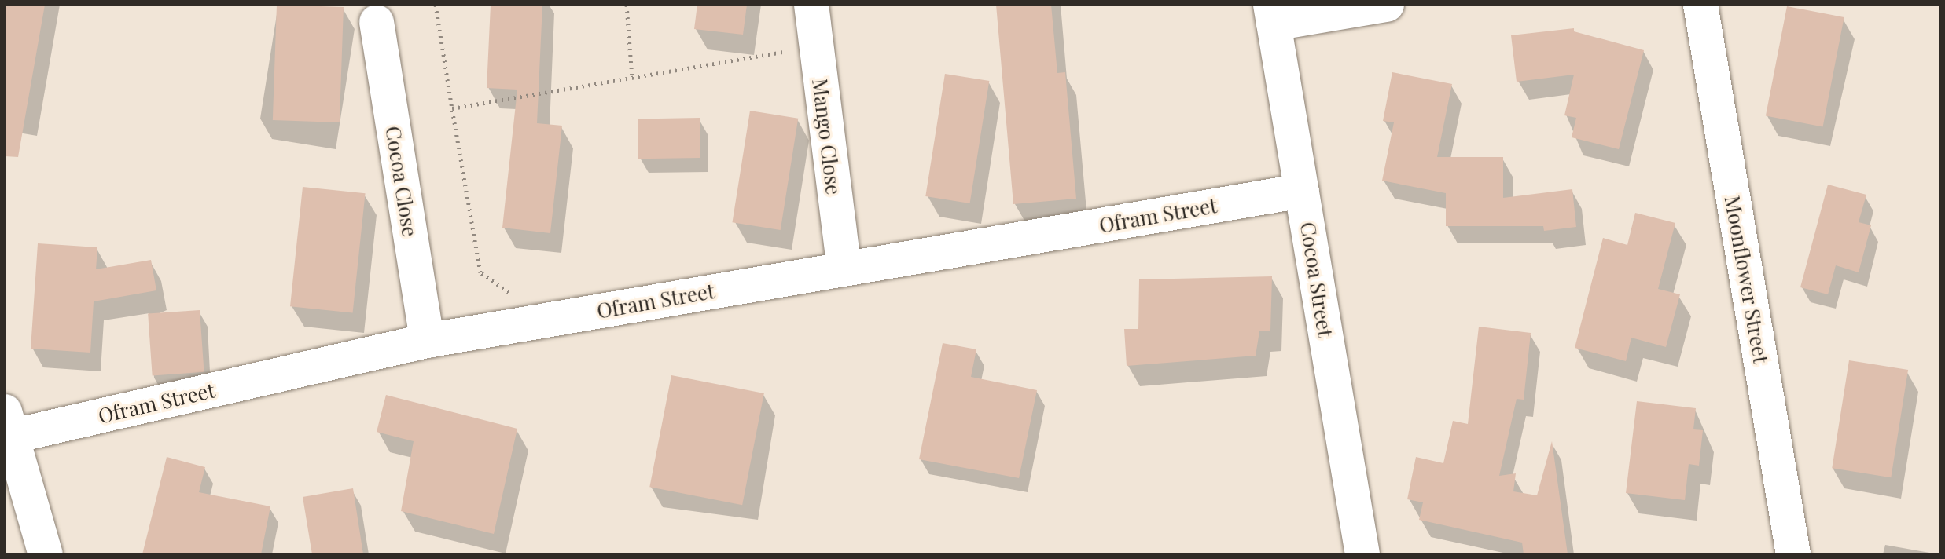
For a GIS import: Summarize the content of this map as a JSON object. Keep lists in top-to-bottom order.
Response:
{
  "streets": {
    "street": [
      "Mango Close",
      "Cocoa Close",
      "Ofram Street",
      "Cocoa Street",
      "Moonflower Street"
    ]
  },
  "crossings": [
    ["Mango Close", "Ofram Street"],
    ["Cocoa Close", "Ofram Street"],
    ["Ofram Street", "Cocoa Street"]
  ]
}
